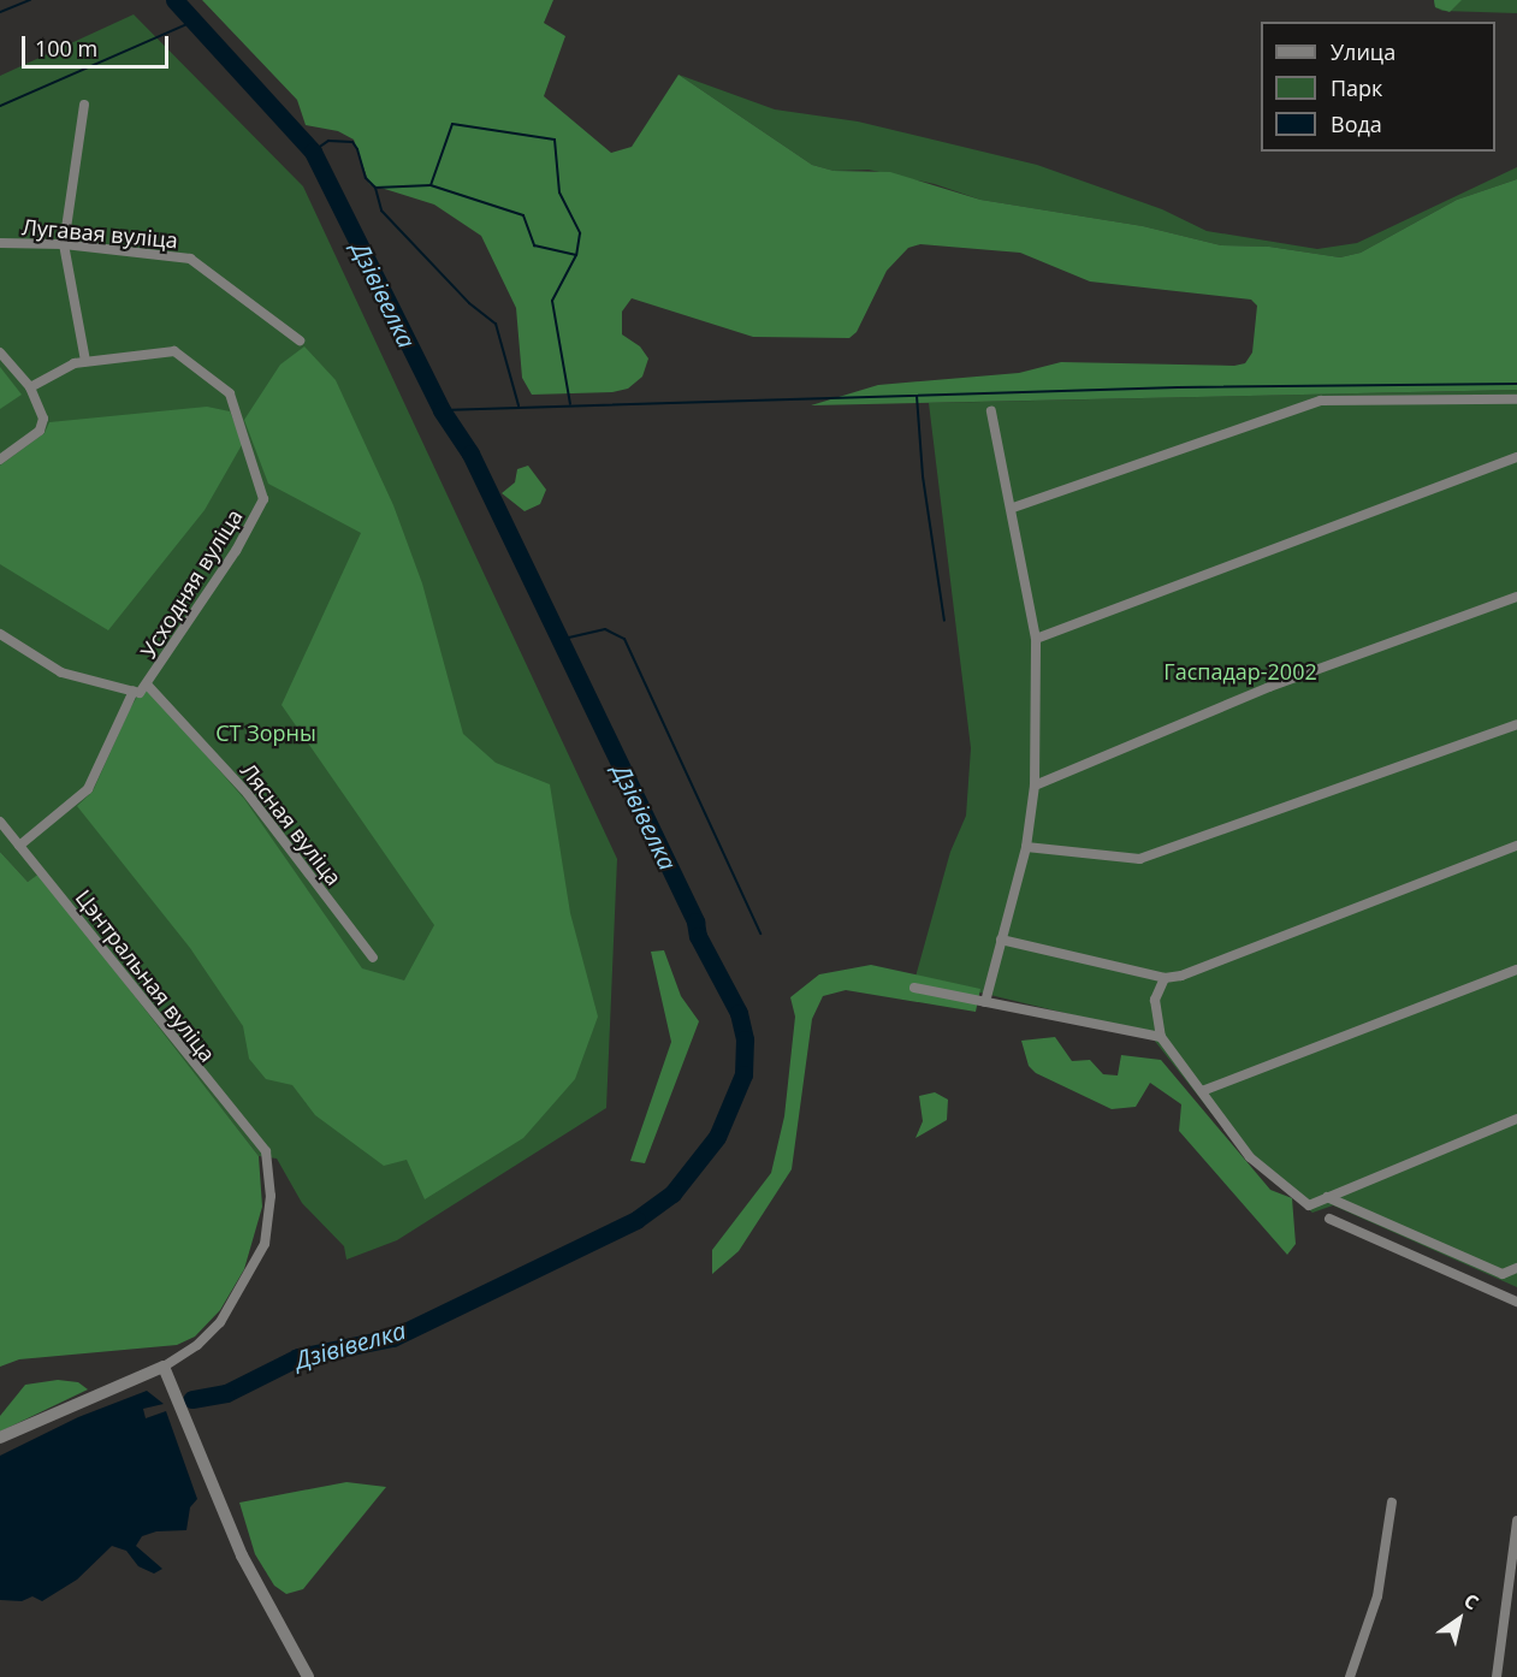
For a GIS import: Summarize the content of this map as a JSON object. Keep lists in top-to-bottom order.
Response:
{
  "streets": {
    "street": [
      "Лугавая вуліца",
      "Усходняя вуліца",
      "Лясная вуліца",
      "Цэнтральная вуліца"
    ]
  },
  "crossings": [
    ["Усходняя вуліца", "Лясная вуліца"]
  ],
  "water": ["Дзівівелка"],
  "parks": ["Гаспадар-2002", "СТ Зорны"],
  "legend": ["Улица", "Парк", "Вода"],
  "scale_bar": "100 m",
  "north": "top right"
}
